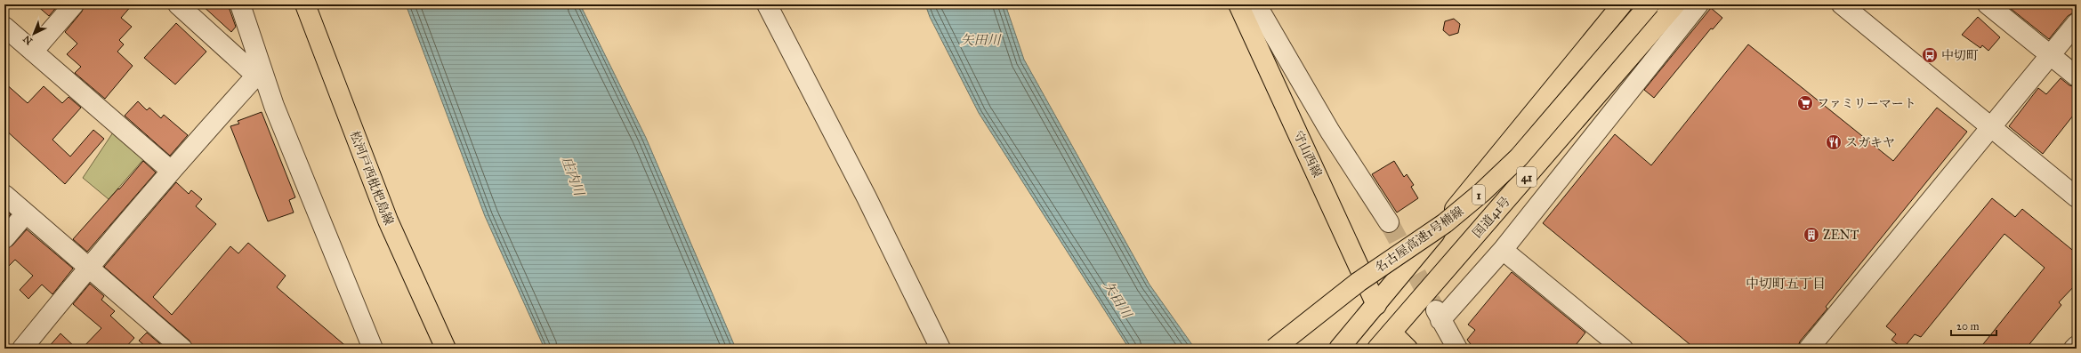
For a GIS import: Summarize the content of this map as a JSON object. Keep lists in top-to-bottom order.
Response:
{
  "streets": {
    "main road": [
      "守山西線",
      "41",
      "松河戸西枇杷島線",
      "1",
      "国道41号",
      "名古屋高速1号楠線"
    ]
  },
  "districts": ["中切町五丁目"],
  "water": ["矢田川", "庄内川"],
  "places": {
    "bus stop": ["中切町"],
    "supermarket": ["ファミリーマート"],
    "restaurant": ["スガキヤ"],
    "building": ["ZENT"]
  },
  "scale_bar": "20 m",
  "north": "bottom left"
}
